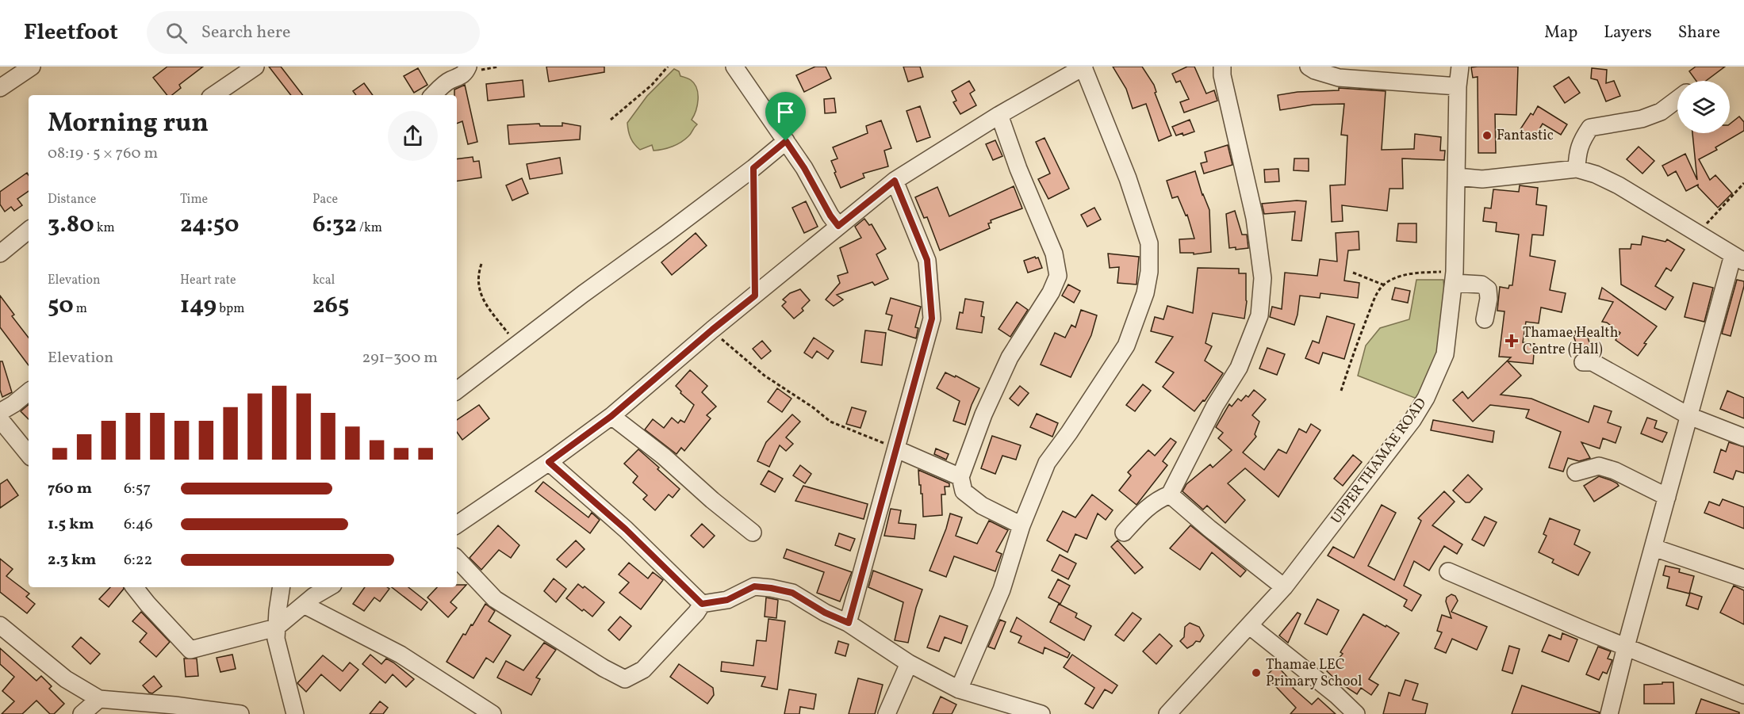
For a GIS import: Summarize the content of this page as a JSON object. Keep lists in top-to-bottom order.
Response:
{
  "streets": {
    "street": ["UPPER THAMAE ROAD"]
  },
  "places": {
    "other": ["Fantastic", "Thamae LEC Primary School"],
    "health": ["Thamae Health Centre (Hall)"]
  },
  "page": {
    "header": "Fleetfoot",
    "search": "Search here",
    "nav": ["Map", "Layers", "Share"],
    "heading": ["Morning run", "08:19 · 5 × 760 m"],
    "stats": [
      ["Distance", "3.80 km"],
      ["Time", "24:50"],
      ["Pace", "6:32 /km"],
      ["Elevation", "50 m"],
      ["Heart rate", "149 bpm"],
      ["kcal", "265"]
    ],
    "chart": ["Elevation", "291–300 m"],
    "list": [
      {
        "name": "760 m",
        "note": "6:57"
      },
      {
        "name": "1.5 km",
        "note": "6:46"
      },
      {
        "name": "2.3 km",
        "note": "6:22"
      }
    ]
  }
}
